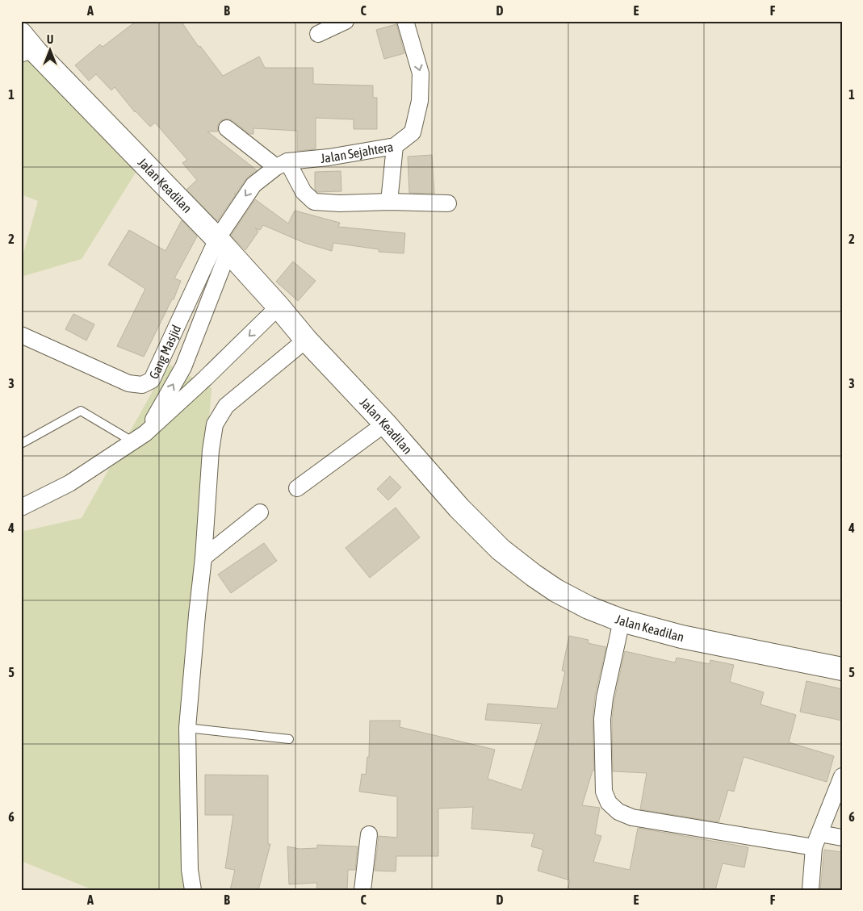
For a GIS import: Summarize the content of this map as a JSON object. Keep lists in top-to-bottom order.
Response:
{
  "streets": {
    "main road": ["Jalan Keadilan"],
    "street": ["Jalan Sejahtera", "Gang Masjid"]
  },
  "crossings": [
    ["Jalan Keadilan", "Gang Masjid"]
  ],
  "one_way": ["Jalan Sejahtera"],
  "north": "top",
  "grid": {
    "columns": [
      "A",
      "B",
      "C",
      "D",
      "E",
      "F"
    ],
    "rows": [
      "1",
      "2",
      "3",
      "4",
      "5",
      "6"
    ]
  }
}
